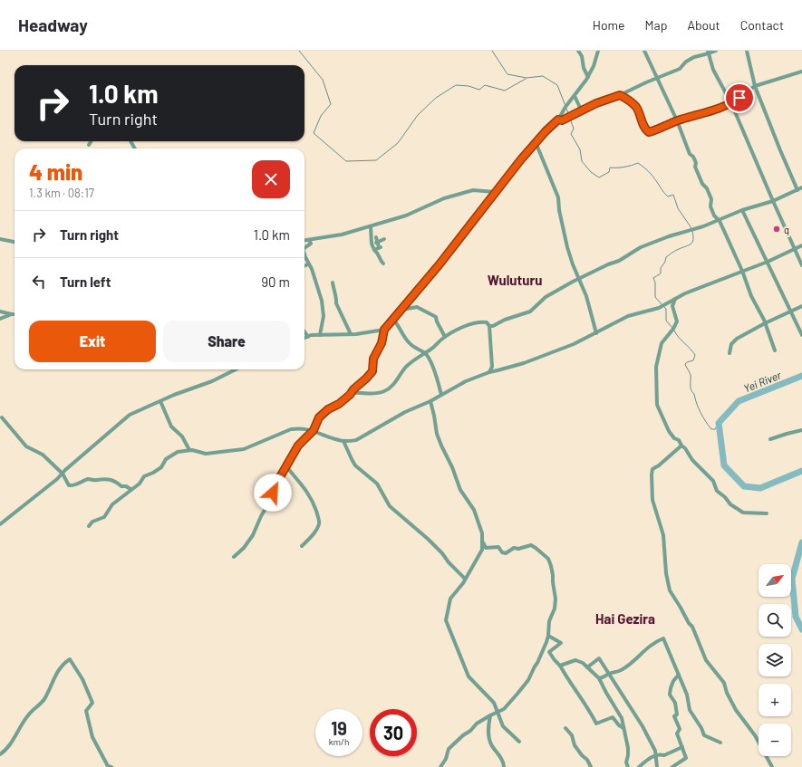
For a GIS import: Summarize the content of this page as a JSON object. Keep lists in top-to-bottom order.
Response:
{
  "districts": ["Wuluturu", "Hai Gezira"],
  "water": ["Yei River"],
  "places": ["q"],
  "north": "top right",
  "page": {
    "header": "Headway",
    "nav": [
      "Home",
      "Map",
      "About",
      "Contact"
    ],
    "turn": ["1.0 km", "Turn right"],
    "heading": ["4 min", "1.3 km · 08:17"],
    "list": [
      {
        "name": "Turn right",
        "value": "1.0 km"
      },
      {
        "name": "Turn left",
        "value": "90 m"
      }
    ],
    "buttons": ["Exit", "Share"],
    "map_buttons": ["+", "−"],
    "speed": "19 km/h",
    "limit": "30"
  }
}
